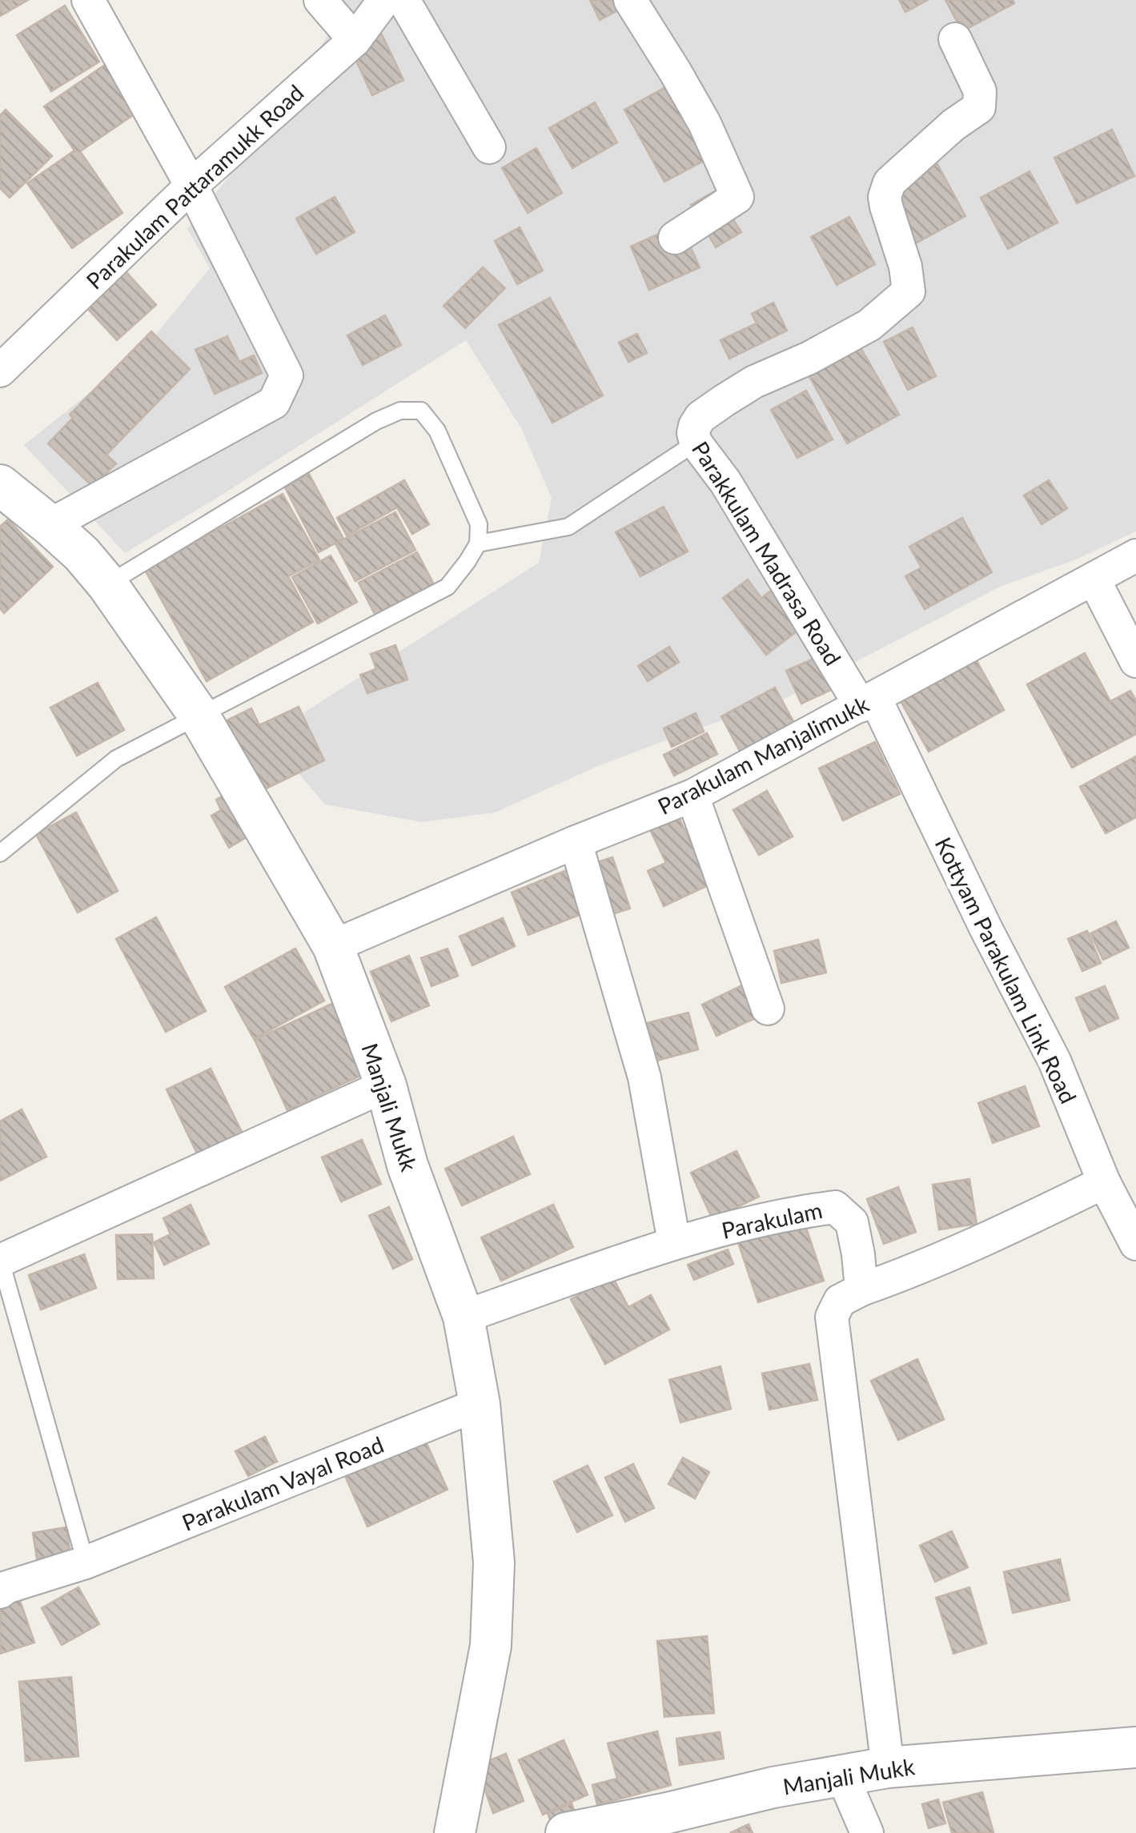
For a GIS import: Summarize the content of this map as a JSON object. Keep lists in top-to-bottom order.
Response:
{
  "streets": {
    "street": [
      "Parakulam Pattaramukk Road",
      "Parakkulam Madrasa Road",
      "Parakulam Manjalimukk",
      "Kottyam Parakulam Link Road",
      "Manjali Mukk",
      "Parakulam",
      "Parakulam Vayal Road"
    ]
  },
  "crossings": [
    ["Parakkulam Madrasa Road", "Parakulam Manjalimukk"],
    ["Parakkulam Madrasa Road", "Kottyam Parakulam Link Road"],
    ["Parakulam Manjalimukk", "Kottyam Parakulam Link Road"],
    ["Parakulam Manjalimukk", "Manjali Mukk"],
    ["Manjali Mukk", "Parakulam"],
    ["Manjali Mukk", "Parakulam Vayal Road"]
  ]
}
